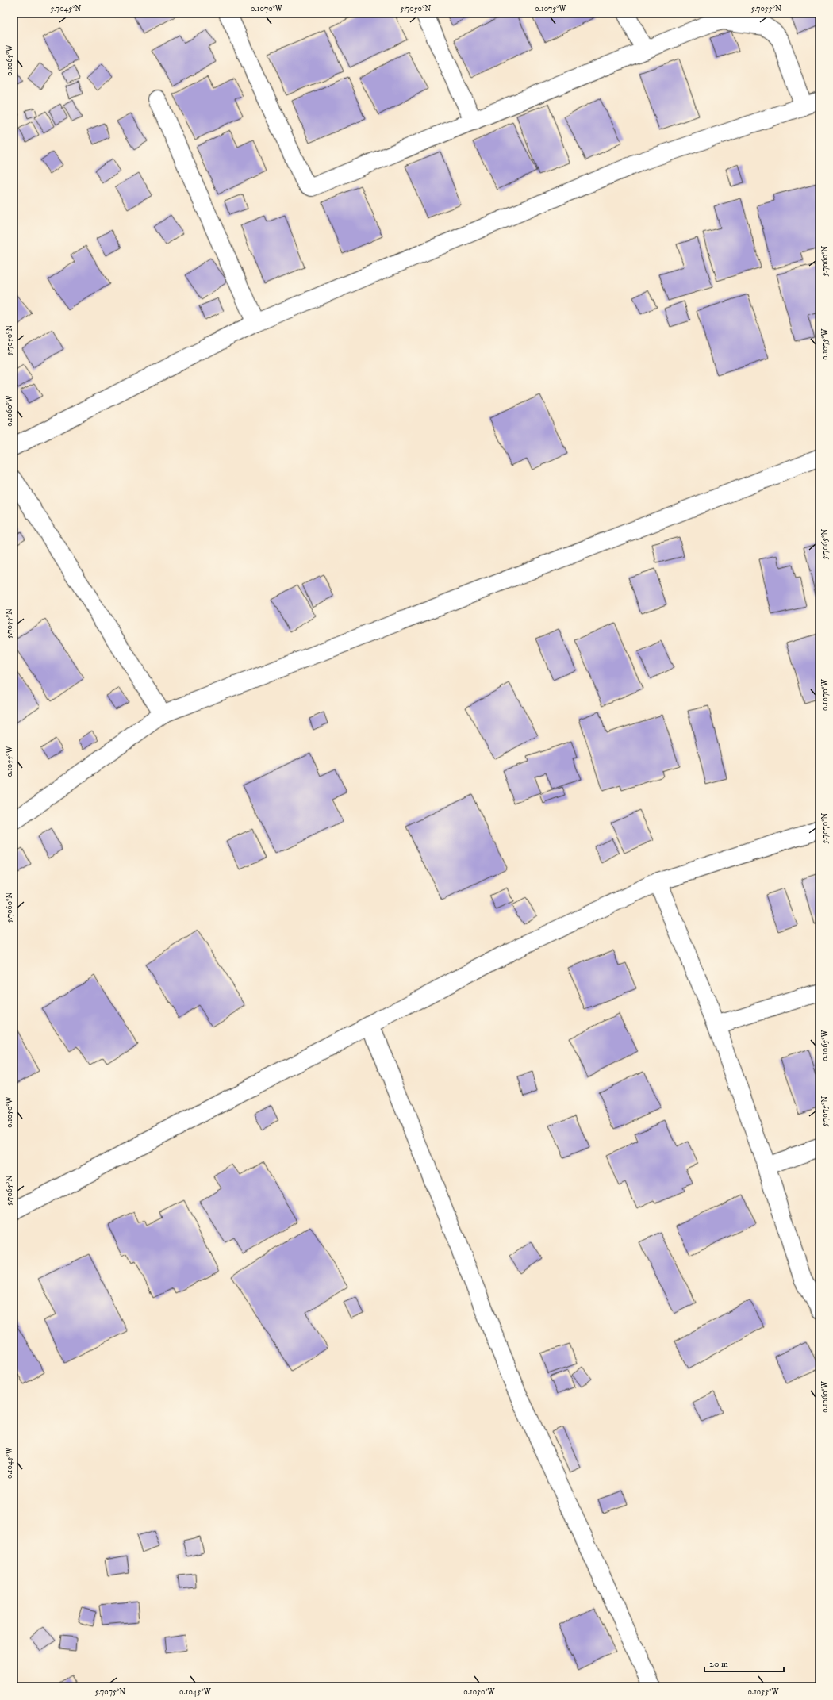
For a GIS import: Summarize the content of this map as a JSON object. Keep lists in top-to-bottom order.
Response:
{
  "scale_bar": "20 m",
  "coordinates": [
    "5.7045°N",
    "0.1070°W",
    "5.7050°N",
    "0.1075°W",
    "5.7055°N",
    "0.1065°W",
    "5.7060°N",
    "0.1060°W",
    "5.7065°N",
    "0.1055°W",
    "5.7070°N",
    "5.7075°N",
    "0.1050°W",
    "0.1045°W"
  ]
}
